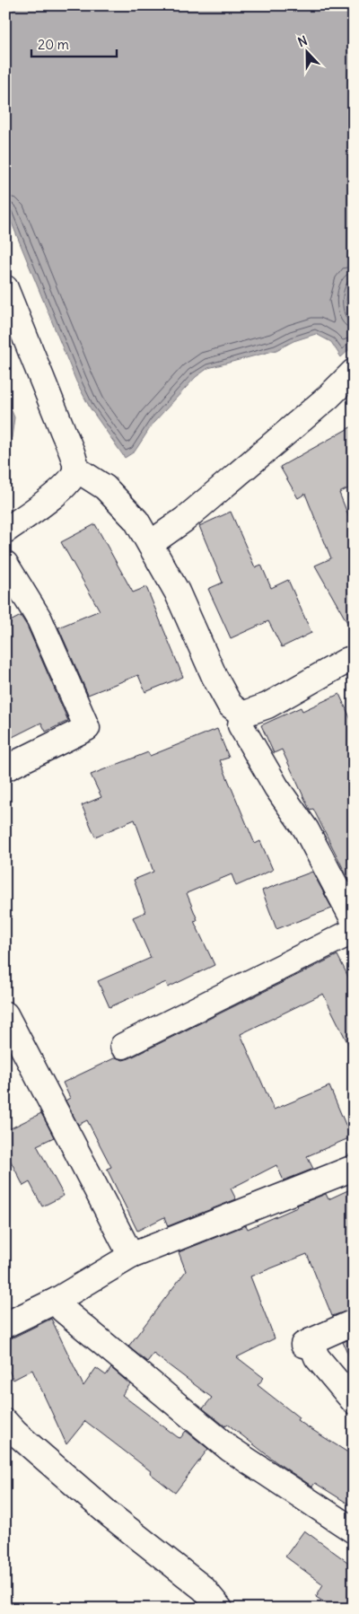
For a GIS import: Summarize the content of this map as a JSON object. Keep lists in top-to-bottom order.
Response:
{
  "scale_bar": "20 m",
  "north": "top"
}
